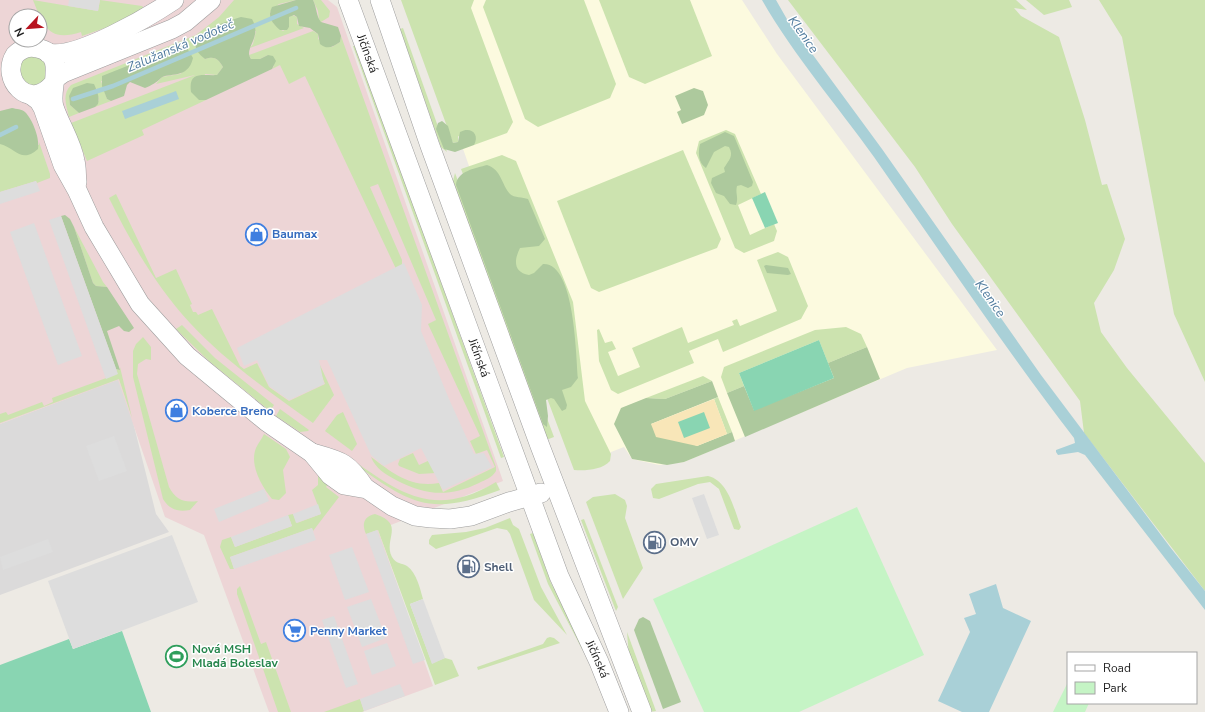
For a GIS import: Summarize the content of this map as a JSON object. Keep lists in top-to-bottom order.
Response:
{
  "streets": {
    "street": ["Jičínská"]
  },
  "water": ["Klenice", "Zalužanská vodoteč"],
  "places": {
    "shop": ["Baumax", "Koberce Breno"],
    "fuel station": ["OMV", "Shell"],
    "supermarket": ["Penny Market"],
    "sports": ["Nová MSH Mladá Boleslav"]
  },
  "legend": ["Road", "Park"],
  "north": "bottom left"
}
